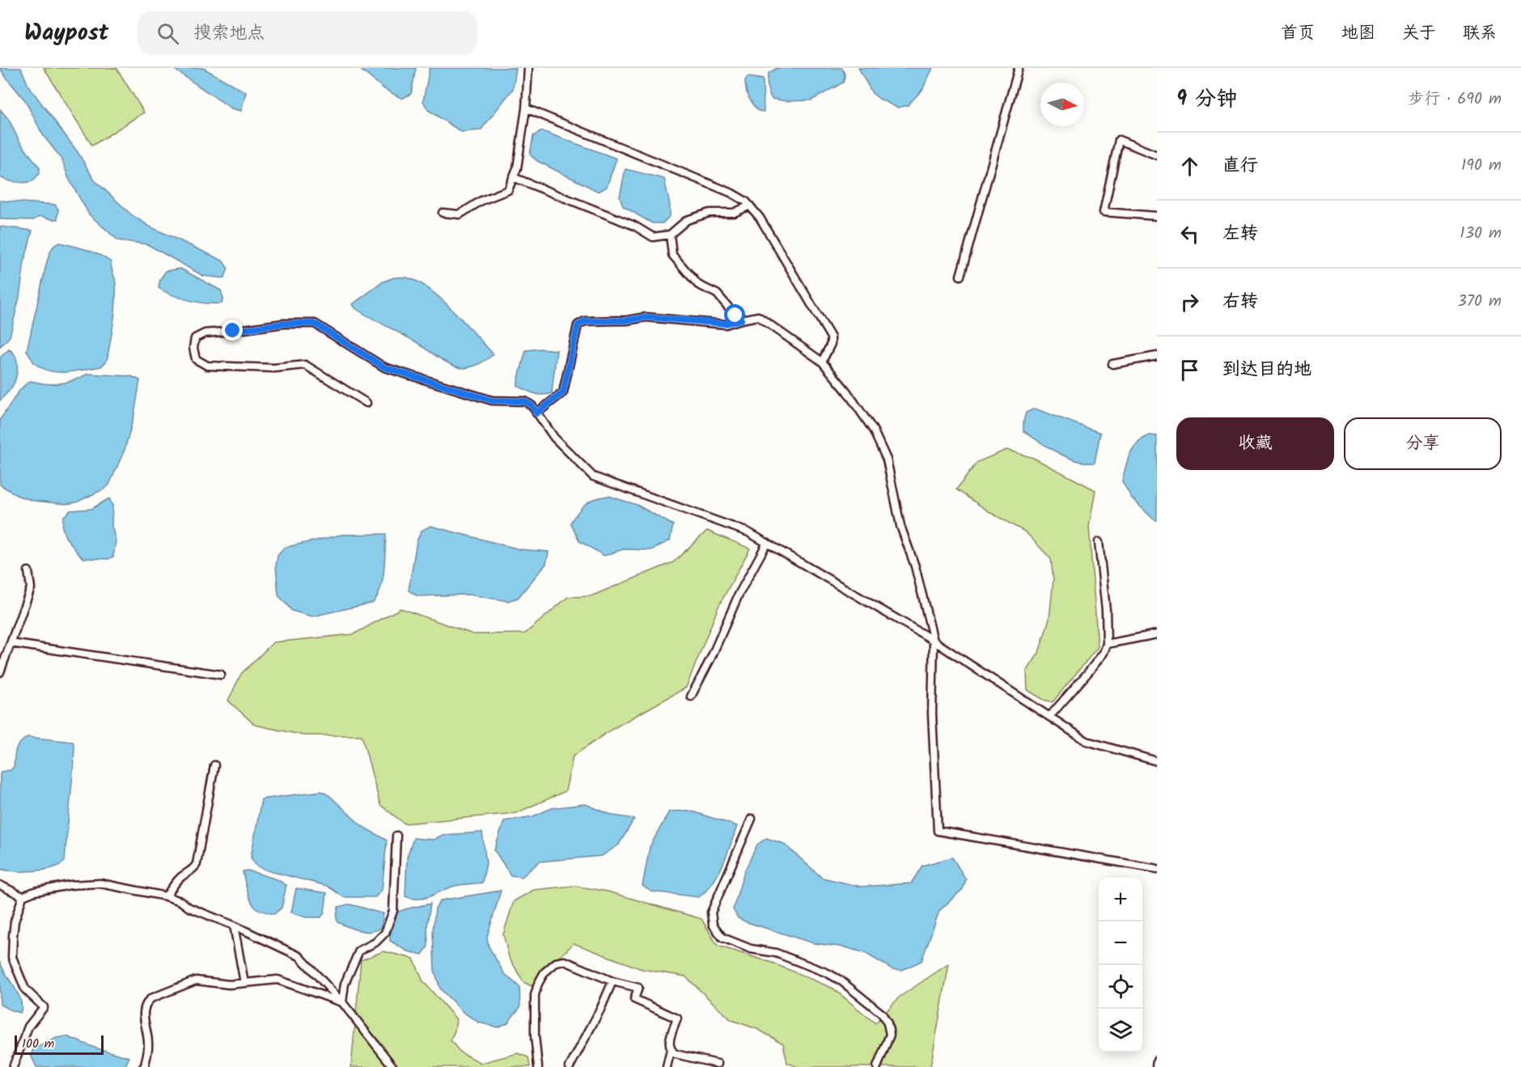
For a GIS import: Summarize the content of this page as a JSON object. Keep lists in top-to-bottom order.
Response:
{
  "scale_bar": "100 m",
  "north": "right",
  "page": {
    "header": "Waypost",
    "search": "搜索地点",
    "nav": [
      "首页",
      "地图",
      "关于",
      "联系"
    ],
    "heading": ["9 分钟", "步行 · 690 m"],
    "list": [
      ["直行", "190 m"],
      ["左转", "130 m"],
      ["右转", "370 m"],
      "到达目的地"
    ],
    "buttons": ["收藏", "分享"],
    "map_buttons": ["+", "−"],
    "scale": "100 m"
  }
}
